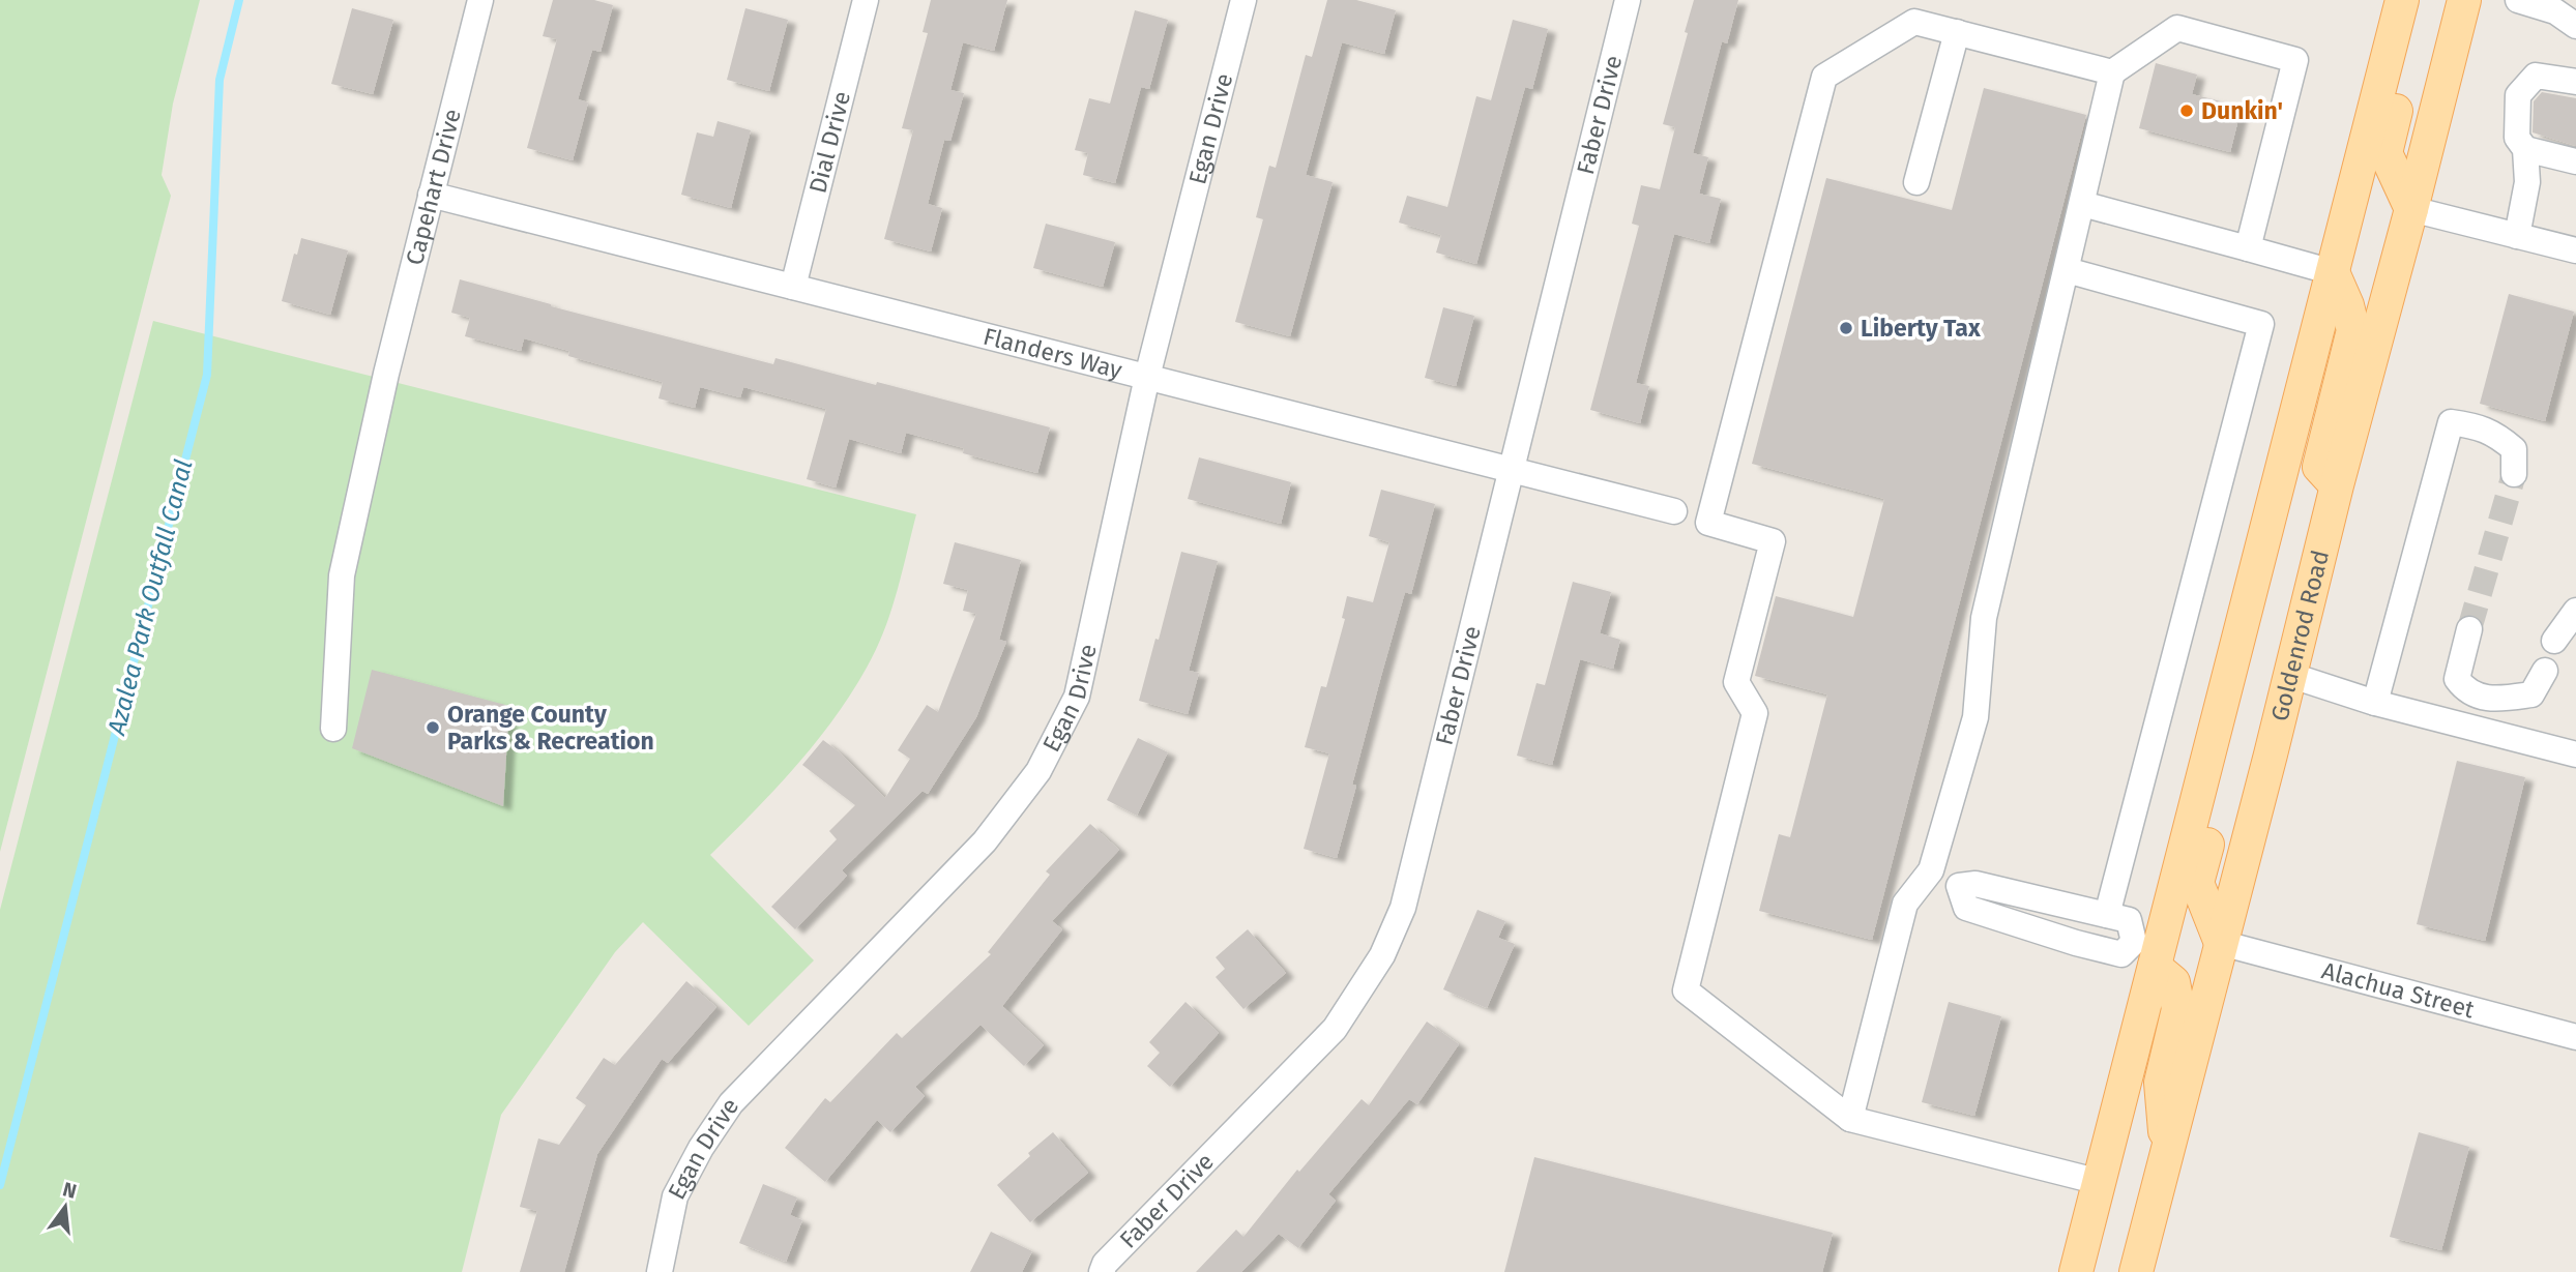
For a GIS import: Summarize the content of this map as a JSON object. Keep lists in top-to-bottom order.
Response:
{
  "streets": {
    "main road": ["Goldenrod Road"],
    "street": [
      "Faber Drive",
      "Egan Drive",
      "Dial Drive",
      "Capehart Drive",
      "Flanders Way",
      "Alachua Street"
    ]
  },
  "crossings": [
    ["Faber Drive", "Flanders Way"],
    ["Egan Drive", "Flanders Way"],
    ["Dial Drive", "Flanders Way"],
    ["Capehart Drive", "Flanders Way"],
    ["Goldenrod Road", "Alachua Street"]
  ],
  "water": ["Azalea Park Outfall Canal"],
  "places": ["Dunkin'", "Liberty Tax", "Orange County Parks & Recreation"],
  "north": "top"
}
